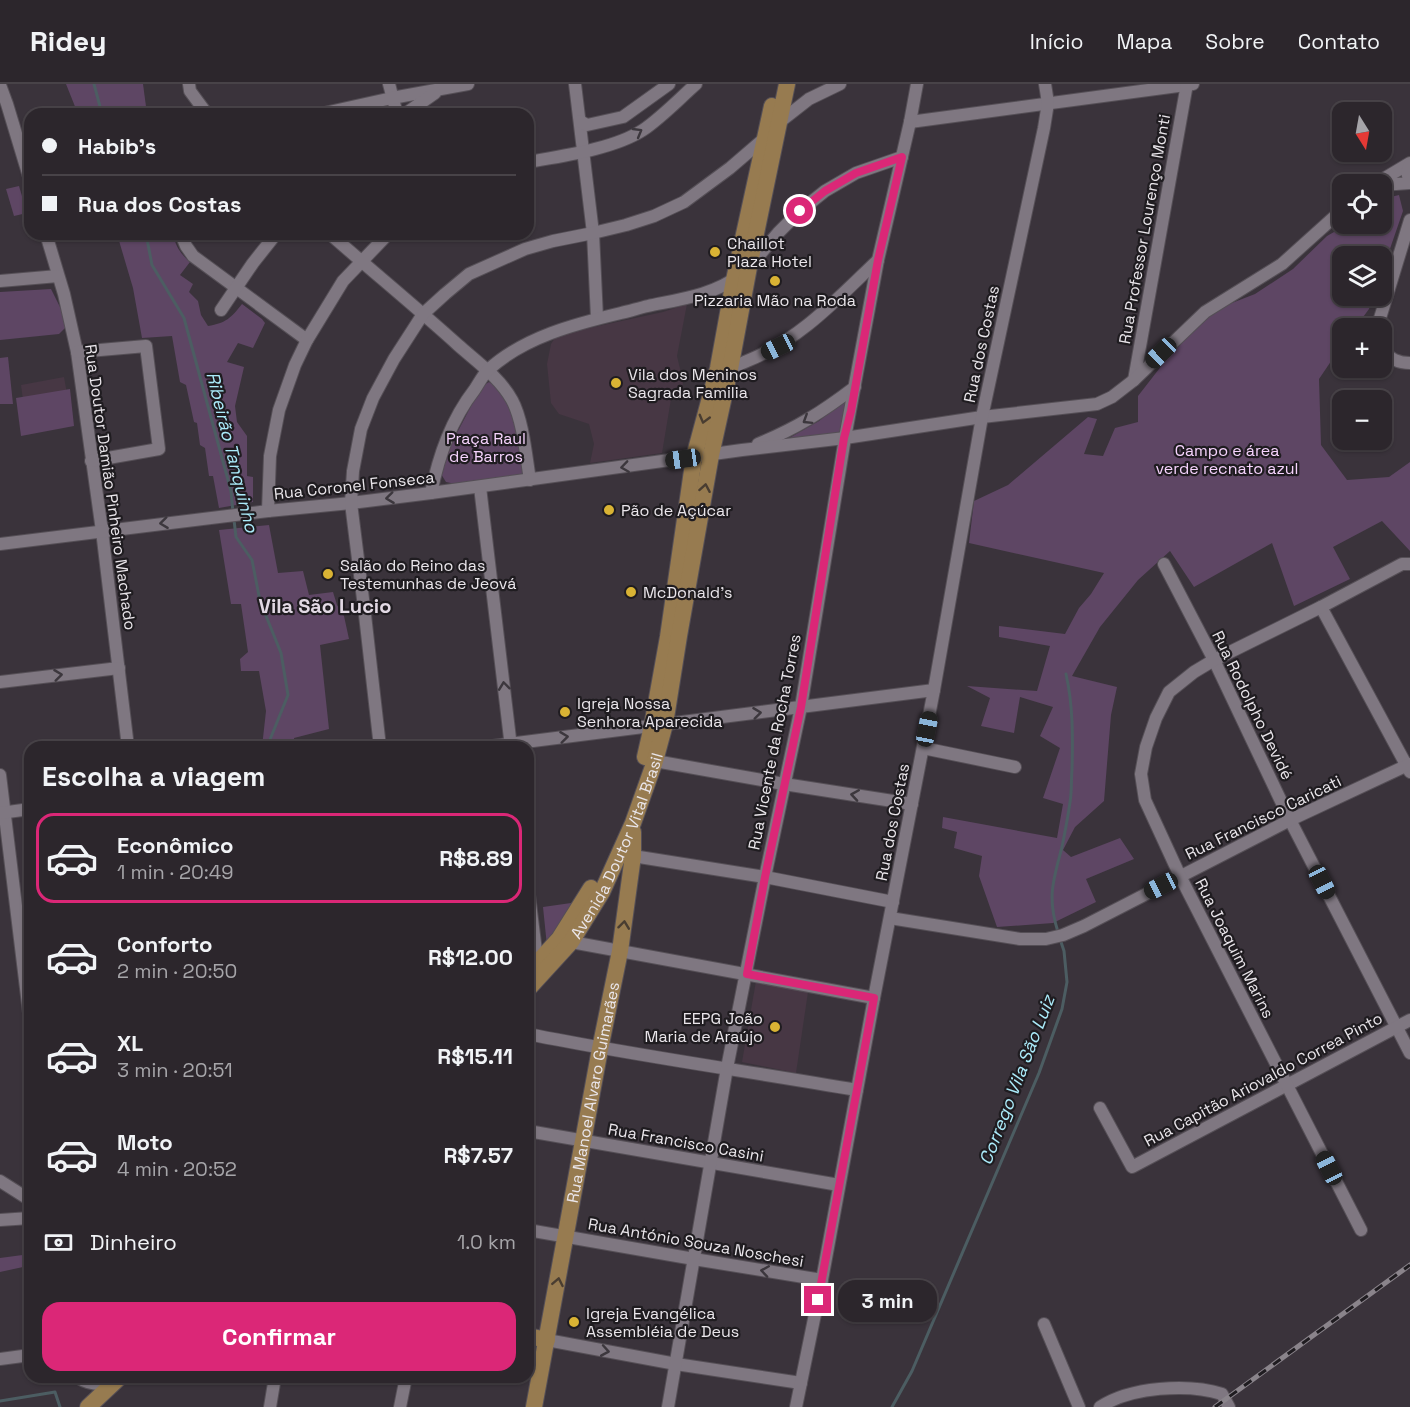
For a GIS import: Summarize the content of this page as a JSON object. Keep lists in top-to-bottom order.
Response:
{
  "streets": {
    "main road": ["Avenida Doutor Vital Brasil", "Rua Manoel Alvaro Guimarães"],
    "street": [
      "Rua Professor Lourenço Monti",
      "Rua dos Costas",
      "Rua Coronel Fonseca",
      "Rua Doutor Damião Pinheiro Machado",
      "Rua Rodolpho Devidé",
      "Rua Vicente da Rocha Torres",
      "Rua Francisco Caricati",
      "Rua Joaquim Marins",
      "Rua Capitão Ariovaldo Correa Pinto",
      "Rua Francisco Casini",
      "Rua António Souza Noschesi"
    ]
  },
  "crossings": [
    ["Rua dos Costas", "Rua Francisco Caricati"],
    ["Rua dos Costas", "Rua Francisco Casini"],
    ["Rua dos Costas", "Rua António Souza Noschesi"],
    ["Rua Coronel Fonseca", "Rua Doutor Damião Pinheiro Machado"],
    ["Rua Coronel Fonseca", "Avenida Doutor Vital Brasil"],
    ["Rua Rodolpho Devidé", "Rua Francisco Caricati"],
    ["Rua Rodolpho Devidé", "Rua Joaquim Marins"],
    ["Rua Rodolpho Devidé", "Rua Capitão Ariovaldo Correa Pinto"],
    ["Rua Vicente da Rocha Torres", "Rua Francisco Casini"],
    ["Rua Vicente da Rocha Torres", "Rua António Souza Noschesi"],
    ["Rua Francisco Caricati", "Rua Joaquim Marins"],
    ["Avenida Doutor Vital Brasil", "Rua Manoel Alvaro Guimarães"],
    ["Rua Joaquim Marins", "Rua Capitão Ariovaldo Correa Pinto"],
    ["Rua Manoel Alvaro Guimarães", "Rua Francisco Casini"],
    ["Rua Manoel Alvaro Guimarães", "Rua António Souza Noschesi"]
  ],
  "one_way": ["Rua Coronel Fonseca"],
  "districts": ["Vila São Lucio"],
  "water": ["Ribeirão Tanquinho", "Corrego Vila São Luiz"],
  "parks": ["Praça Raul de Barros", "Campo e área verde recnato azul"],
  "places": [
    "Chaillot Plaza Hotel",
    "Pizzaria Mão na Roda",
    "Vila dos Meninos Sagrada Familia",
    "Pão de Açúcar",
    "Salão do Reino das Testemunhas de Jeová",
    "McDonald's",
    "Igreja Nossa Senhora Aparecida",
    "EEPG João Maria de Araújo",
    "Igreja Evangélica Assembléia de Deus"
  ],
  "north": "bottom",
  "page": {
    "header": "Ridey",
    "nav": [
      "Início",
      "Mapa",
      "Sobre",
      "Contato"
    ],
    "map_buttons": ["+", "−"],
    "banner": ["Habib's", "Rua dos Costas"],
    "heading": "Escolha a viagem",
    "list": [
      {
        "name": "Econômico",
        "note": "1 min · 20:49",
        "value": "R$8.89"
      },
      {
        "name": "Conforto",
        "note": "2 min · 20:50",
        "value": "R$12.00"
      },
      {
        "name": "XL",
        "note": "3 min · 20:51",
        "value": "R$15.11"
      },
      {
        "name": "Moto",
        "note": "4 min · 20:52",
        "value": "R$7.57"
      }
    ],
    "pay": ["Dinheiro", "1.0 km"],
    "bubble": "3 min",
    "buttons": "Confirmar"
  }
}
